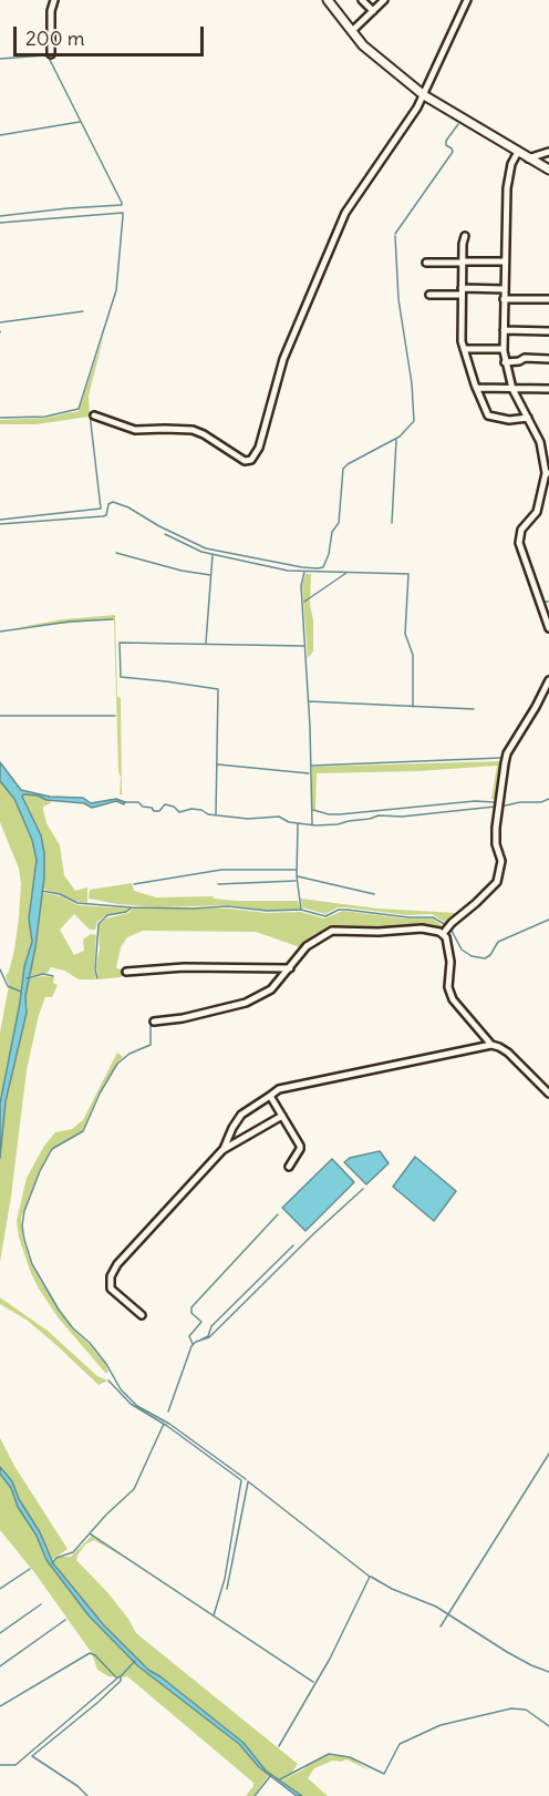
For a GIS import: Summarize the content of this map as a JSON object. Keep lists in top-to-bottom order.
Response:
{
  "scale_bar": "200 m"
}
